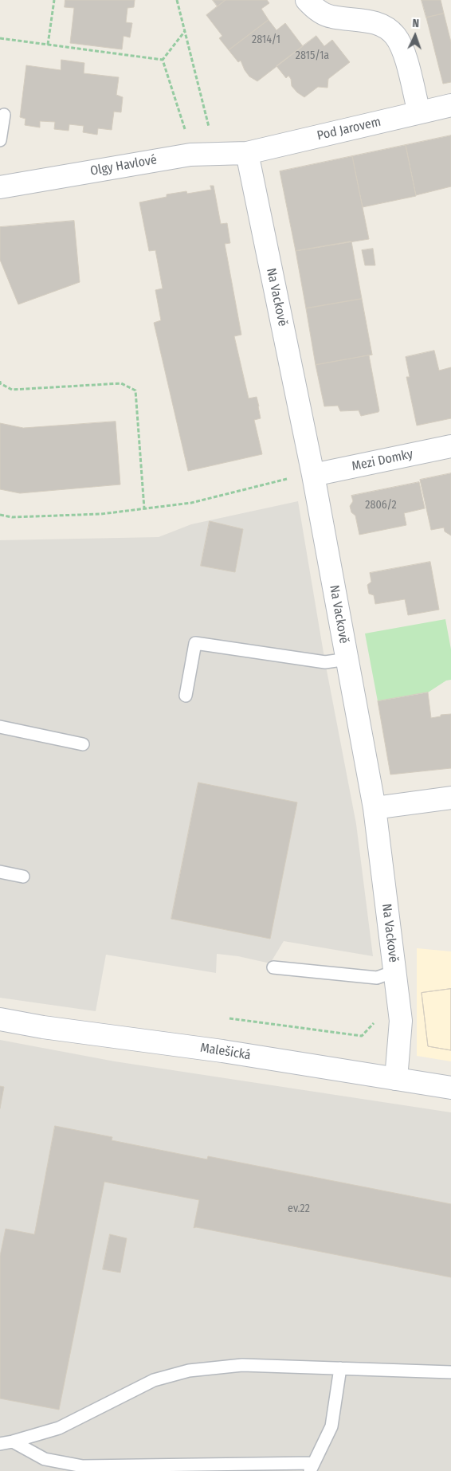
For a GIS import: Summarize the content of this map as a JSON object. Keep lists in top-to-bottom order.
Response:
{
  "streets": {
    "street": [
      "Pod Jarovem",
      "Olgy Havlové",
      "Na Vackově",
      "Mezi Domky",
      "Malešická"
    ]
  },
  "crossings": [
    ["Pod Jarovem", "Olgy Havlové"],
    ["Pod Jarovem", "Na Vackově"],
    ["Olgy Havlové", "Na Vackově"],
    ["Na Vackově", "Mezi Domky"],
    ["Na Vackově", "Malešická"]
  ],
  "house_numbers": [
    "2814/1",
    "2815/1a",
    "2806/2",
    "ev.22"
  ],
  "north": "top"
}
